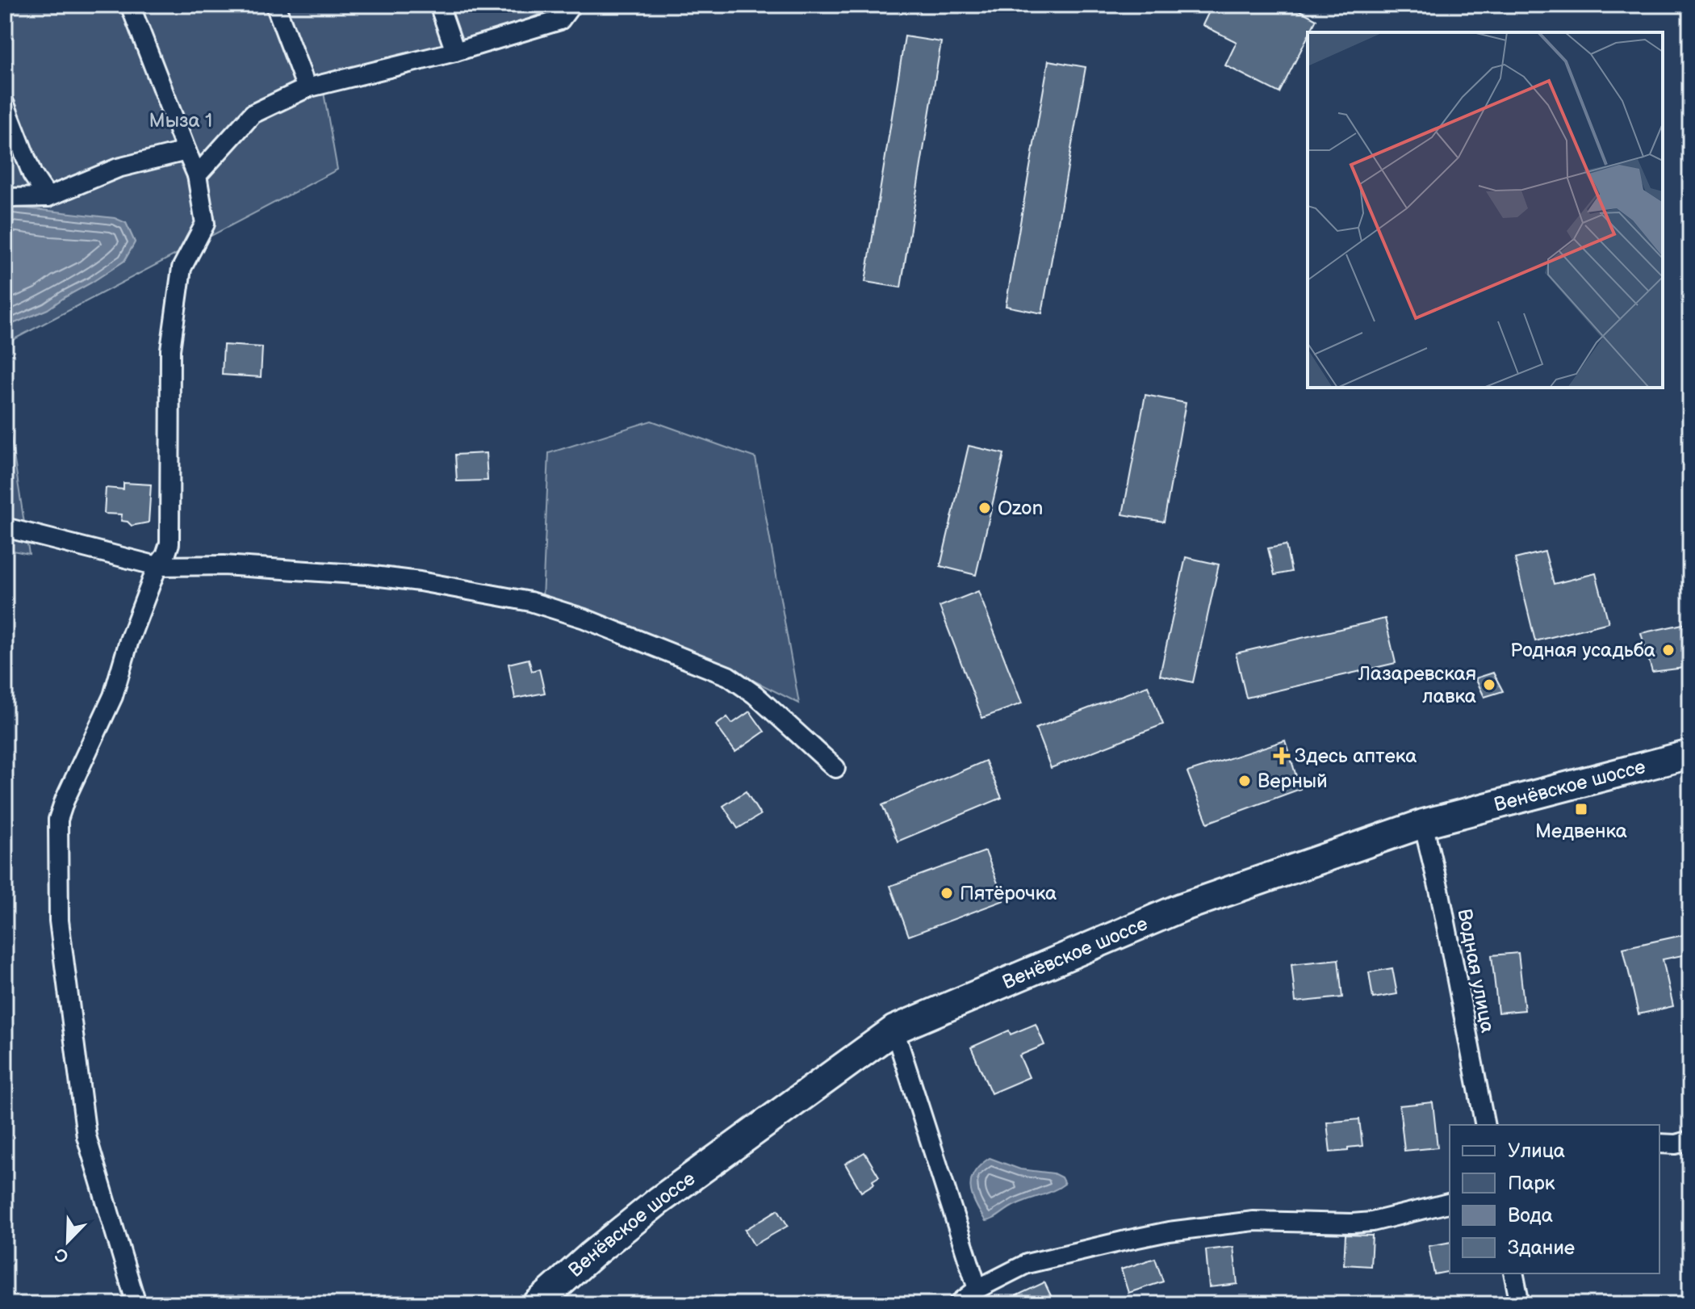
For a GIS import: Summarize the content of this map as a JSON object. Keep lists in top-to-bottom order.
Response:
{
  "streets": {
    "main road": ["Венёвское шоссе"],
    "street": ["Водная улица"]
  },
  "crossings": [
    ["Венёвское шоссе", "Водная улица"]
  ],
  "parks": ["Мыза 1"],
  "places": {
    "other": [
      "Ozon",
      "Родная усадьба",
      "Лазаревская лавка",
      "Верный",
      "Пятёрочка"
    ],
    "health": ["Здесь аптека"],
    "transit": ["Медвенка"]
  },
  "legend": [
    "Улица",
    "Парк",
    "Вода",
    "Здание"
  ],
  "north": "bottom left"
}
